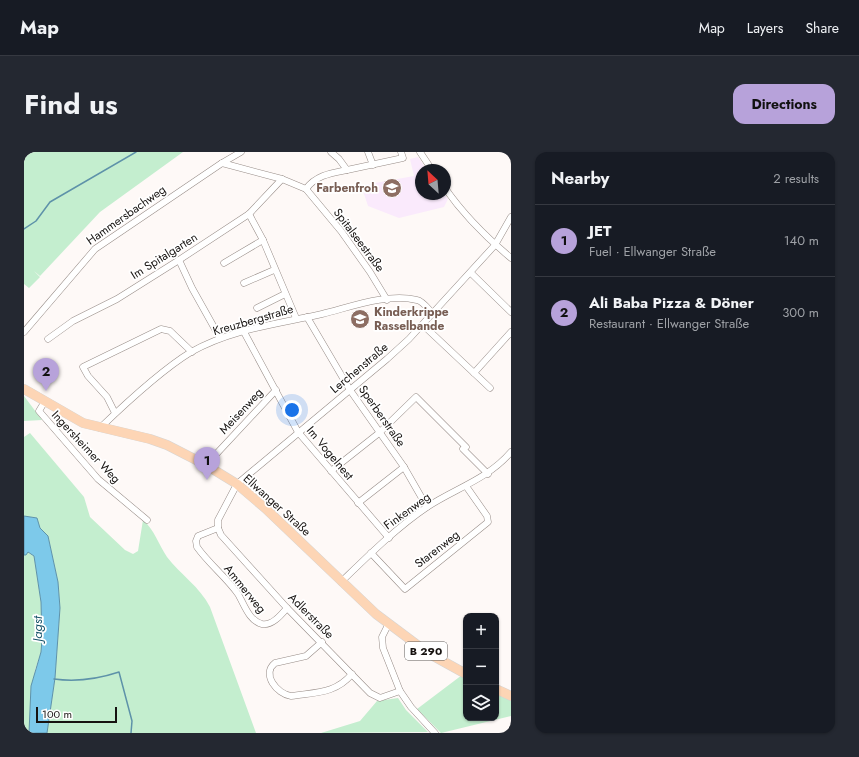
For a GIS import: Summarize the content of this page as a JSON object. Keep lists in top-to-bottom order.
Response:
{
  "streets": {
    "main road": ["Ellwanger Straße", "B 290"],
    "street": [
      "Hammersbachweg",
      "Spitalseestraße",
      "Im Spitalgarten",
      "Kreuzbergstraße",
      "Lerchenstraße",
      "Meisenweg",
      "Sperberstraße",
      "Ingersheimer Weg",
      "Im Vogelnest",
      "Finkenweg",
      "Starenweg",
      "Ammerweg",
      "Adlerstraße"
    ]
  },
  "crossings": [
    ["Hammersbachweg", "Spitalseestraße"],
    ["Spitalseestraße", "Im Spitalgarten"],
    ["Spitalseestraße", "Kreuzbergstraße"],
    ["Kreuzbergstraße", "Lerchenstraße"],
    ["Kreuzbergstraße", "Sperberstraße"],
    ["Kreuzbergstraße", "Im Vogelnest"],
    ["Kreuzbergstraße", "Ellwanger Straße"],
    ["Lerchenstraße", "Sperberstraße"],
    ["Lerchenstraße", "Im Vogelnest"],
    ["Lerchenstraße", "Ellwanger Straße"],
    ["Lerchenstraße", "Ammerweg"],
    ["Lerchenstraße", "Adlerstraße"],
    ["Meisenweg", "Im Vogelnest"],
    ["Meisenweg", "Ellwanger Straße"],
    ["Sperberstraße", "Finkenweg"],
    ["Ingersheimer Weg", "Ellwanger Straße"],
    ["Im Vogelnest", "Finkenweg"],
    ["Ellwanger Straße", "Finkenweg"],
    ["Finkenweg", "Starenweg"],
    ["Ammerweg", "Adlerstraße"]
  ],
  "water": ["Jagst"],
  "places": {
    "school or university": ["Farbenfroh", "Kinderkrippe Rasselbande"]
  },
  "scale_bar": "100 m",
  "north": "top left",
  "page": {
    "header": "Map",
    "nav": ["Map", "Layers", "Share"],
    "title": "Find us",
    "buttons": "Directions",
    "heading": ["Nearby", "2 results"],
    "list": [
      {
        "mark": "1",
        "name": "JET",
        "note": "Fuel · Ellwanger Straße",
        "value": "140 m"
      },
      {
        "mark": "2",
        "name": "Ali Baba Pizza & Döner",
        "note": "Restaurant · Ellwanger Straße",
        "value": "300 m"
      }
    ],
    "pins": ["2", "1"],
    "map_buttons": ["+", "−"],
    "scale": "100 m"
  }
}
